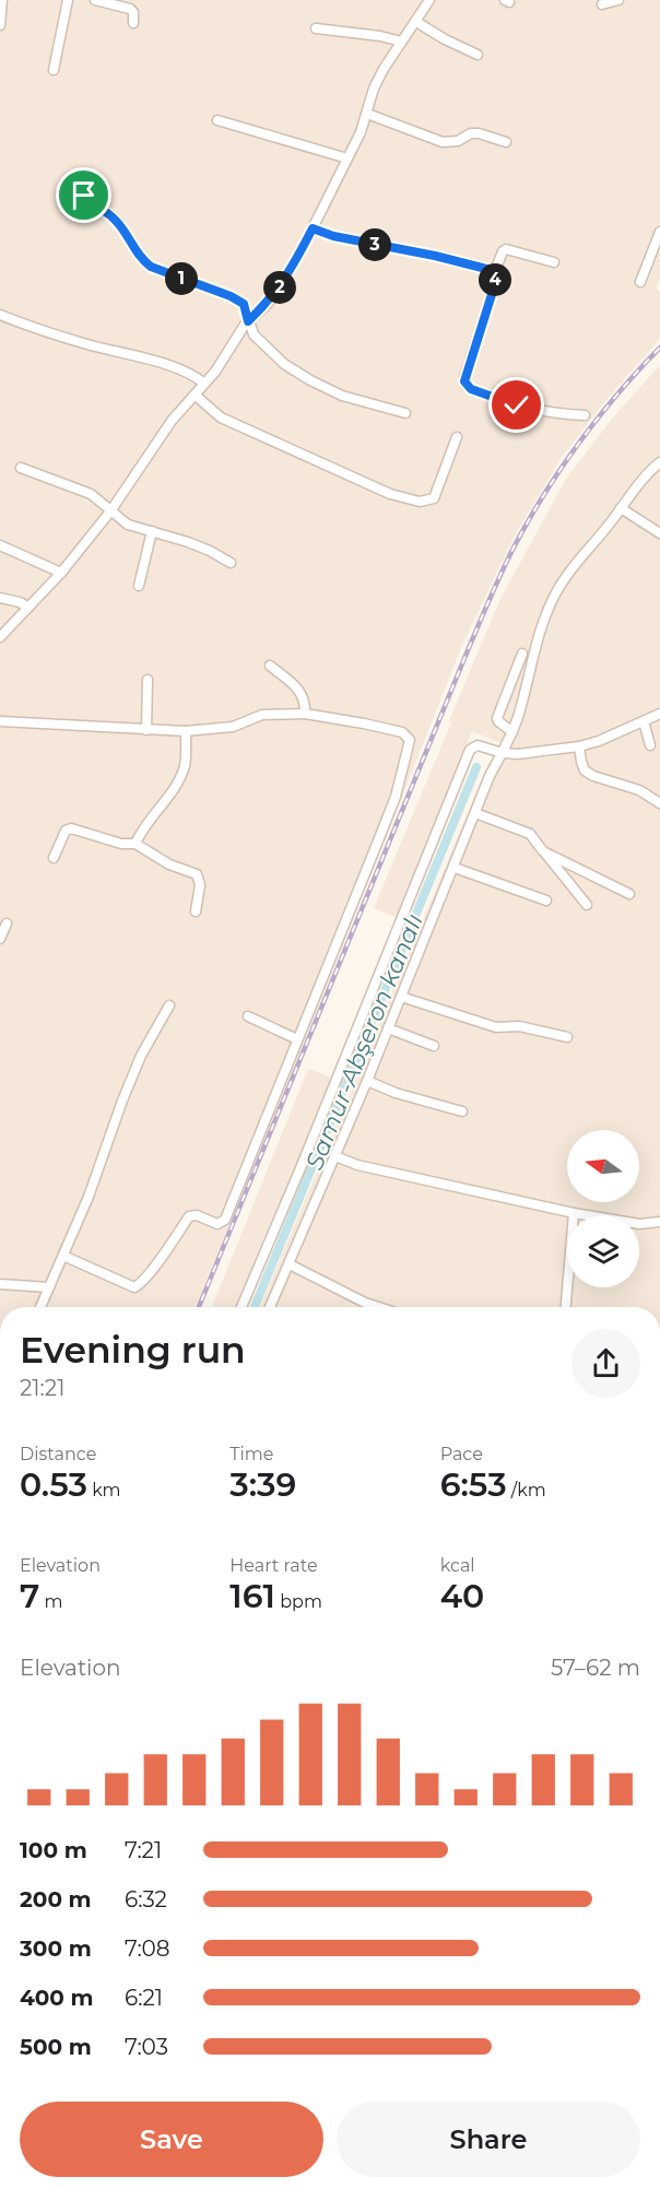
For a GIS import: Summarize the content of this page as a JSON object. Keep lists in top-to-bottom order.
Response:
{
  "water": ["Samur-Abşeron kanalı"],
  "north": "left",
  "page": {
    "pins": [
      "3",
      "1",
      "4",
      "2"
    ],
    "heading": ["Evening run", "21:21"],
    "stats": [
      ["Distance", "0.53 km"],
      ["Time", "3:39"],
      ["Pace", "6:53 /km"],
      ["Elevation", "7 m"],
      ["Heart rate", "161 bpm"],
      ["kcal", "40"]
    ],
    "chart": ["Elevation", "57–62 m"],
    "list": [
      {
        "name": "100 m",
        "note": "7:21"
      },
      {
        "name": "200 m",
        "note": "6:32"
      },
      {
        "name": "300 m",
        "note": "7:08"
      },
      {
        "name": "400 m",
        "note": "6:21"
      },
      {
        "name": "500 m",
        "note": "7:03"
      }
    ],
    "buttons": ["Save", "Share"]
  }
}
